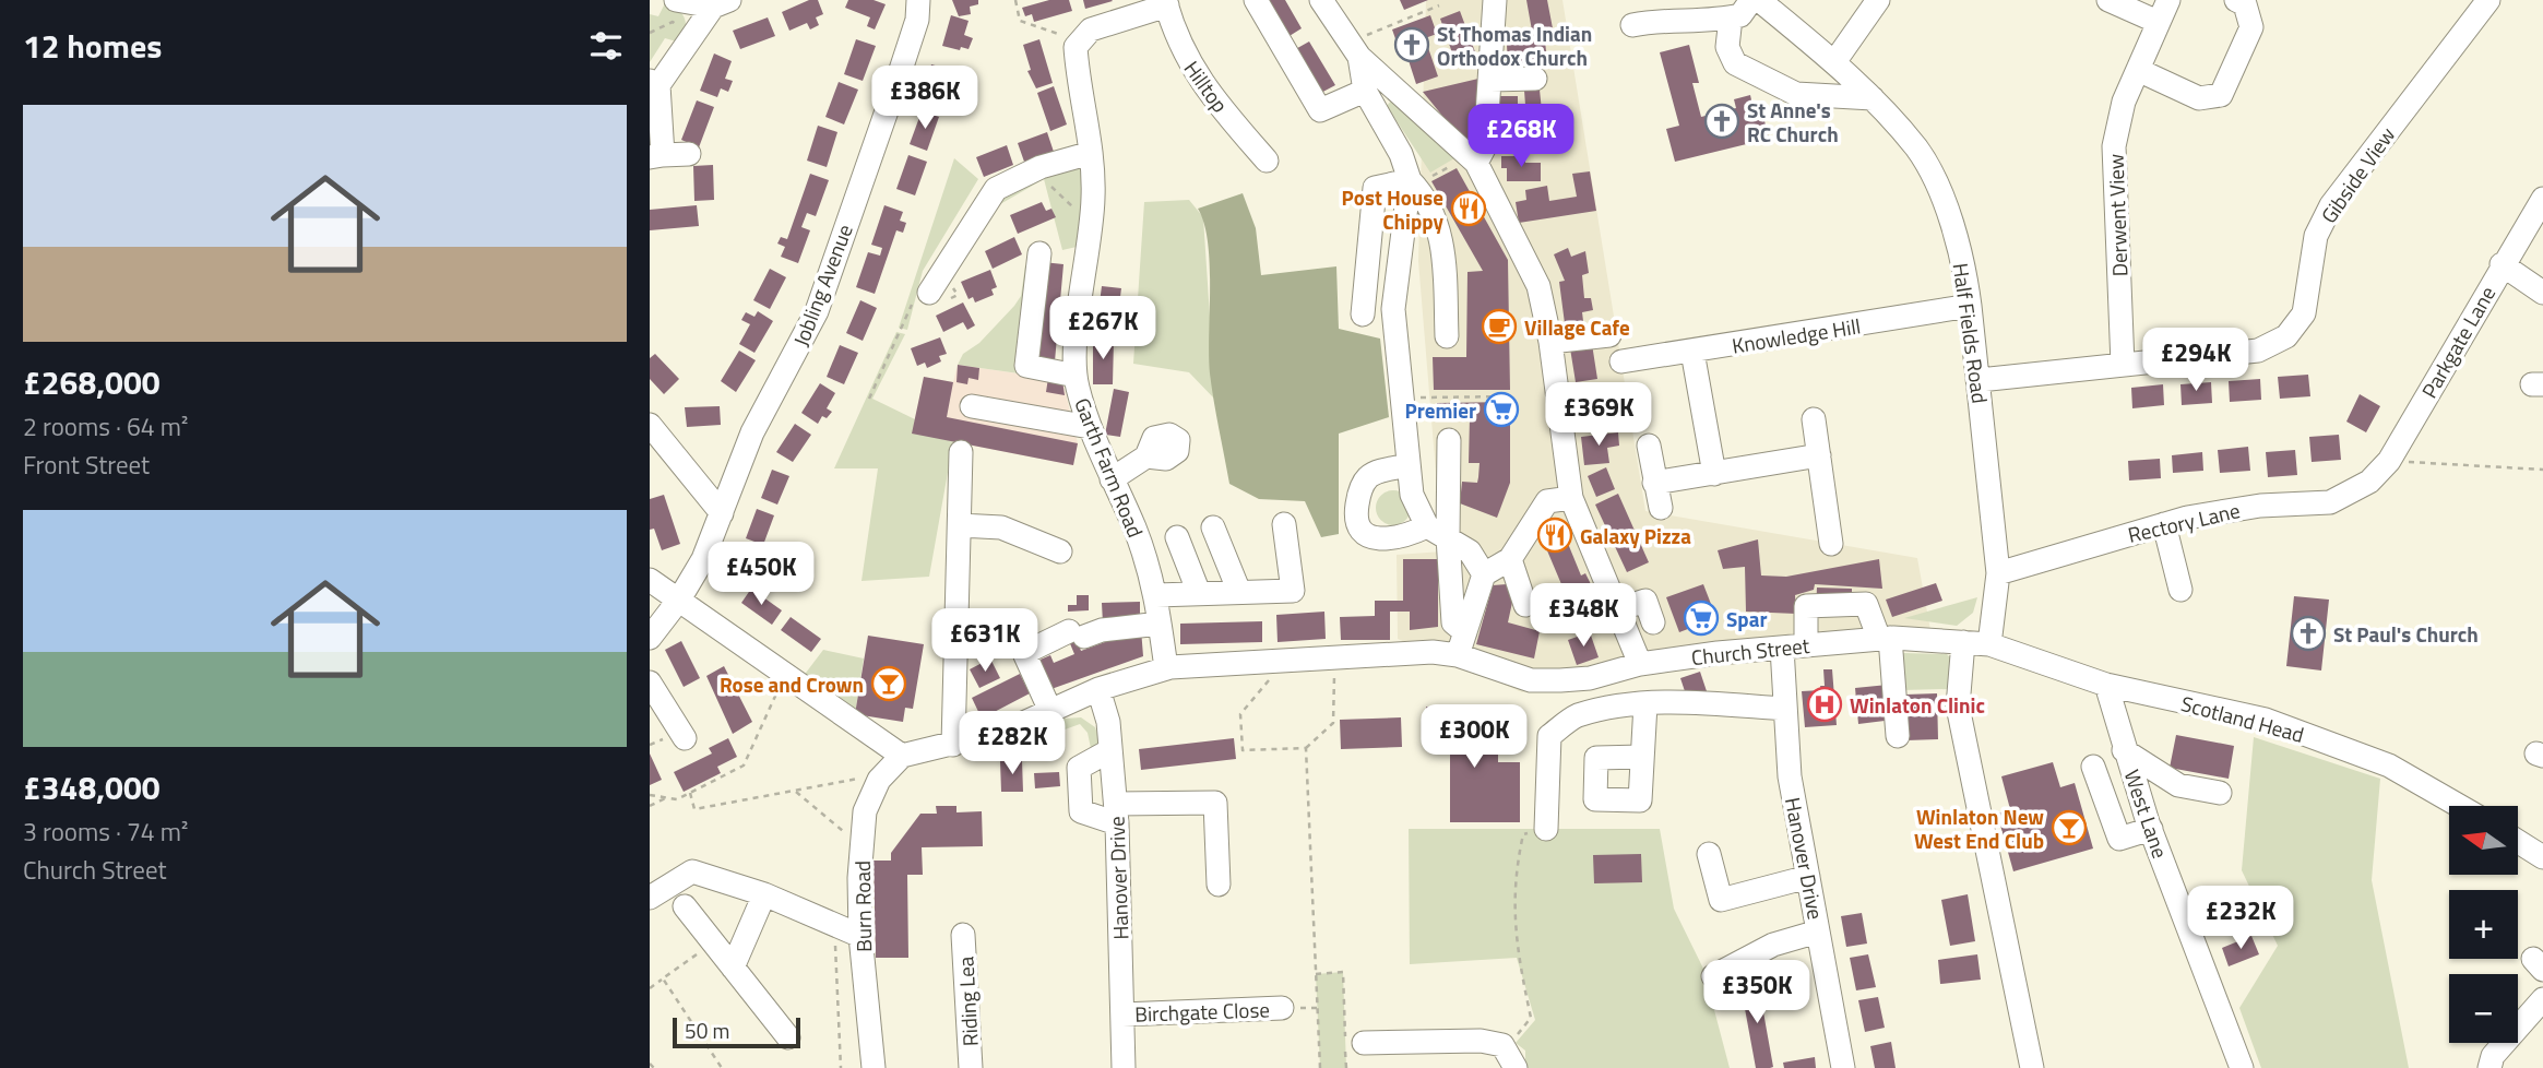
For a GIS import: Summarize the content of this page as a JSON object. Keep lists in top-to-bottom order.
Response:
{
  "streets": {
    "street": [
      "Hilltop",
      "Gibside View",
      "Derwent View",
      "Jobling Avenue",
      "Half Fields Road",
      "Knowledge Hill",
      "Parkgate Lane",
      "Garth Farm Road",
      "Rectory Lane",
      "Church Street",
      "Scotland Head",
      "West Lane",
      "Hanover Drive",
      "Burn Road",
      "Riding Lea",
      "Birchgate Close"
    ]
  },
  "crossings": [
    ["Gibside View", "Derwent View"],
    ["Gibside View", "Half Fields Road"],
    ["Half Fields Road", "Knowledge Hill"],
    ["Half Fields Road", "Rectory Lane"],
    ["Half Fields Road", "Church Street"],
    ["Half Fields Road", "Scotland Head"],
    ["Parkgate Lane", "Rectory Lane"],
    ["Garth Farm Road", "Church Street"],
    ["Church Street", "Scotland Head"],
    ["Church Street", "Hanover Drive"],
    ["Church Street", "Burn Road"],
    ["Scotland Head", "West Lane"],
    ["Hanover Drive", "Birchgate Close"]
  ],
  "places": {
    "church": ["St Thomas Indian Orthodox Church", "St Anne's RC Church", "St Paul's Church"],
    "restaurant": ["Post House Chippy", "Galaxy Pizza"],
    "cafe": ["Village Cafe"],
    "supermarket": ["Premier", "Spar"],
    "bar": ["Rose and Crown", "Winlaton New West End Club"],
    "hospital": ["Winlaton Clinic"]
  },
  "scale_bar": "50 m",
  "north": "left",
  "page": {
    "heading": "12 homes",
    "price": [
      "£386K",
      "£268K",
      "£267K",
      "£294K",
      "£369K",
      "£450K",
      "£348K",
      "£631K",
      "£300K",
      "£282K",
      "£232K",
      "£350K"
    ],
    "list": [
      {
        "name": "£268,000",
        "note": "2 rooms · 64 m² · Front Street"
      },
      {
        "name": "£348,000",
        "note": "3 rooms · 74 m² · Church Street"
      }
    ],
    "map_buttons": ["+", "−"],
    "scale": "50 m"
  }
}
